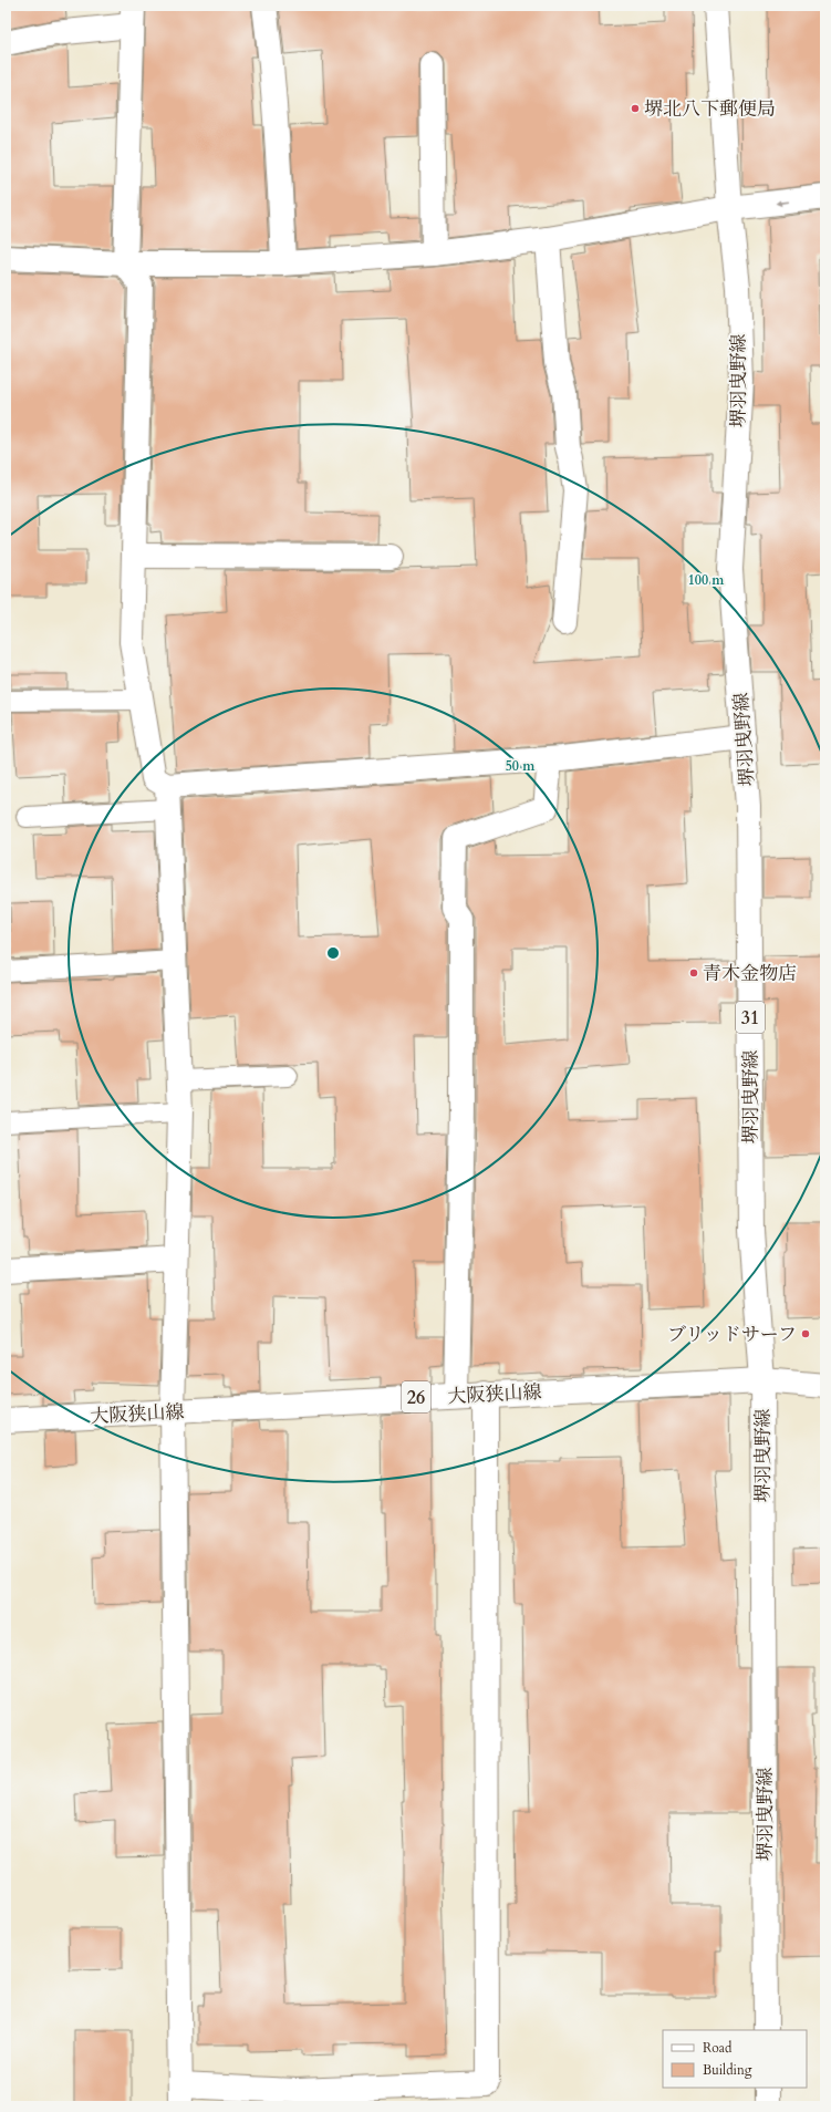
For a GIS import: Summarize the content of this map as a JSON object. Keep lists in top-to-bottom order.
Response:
{
  "streets": {
    "street": [
      "堺羽曳野線",
      "31",
      "大阪狭山線",
      "26"
    ]
  },
  "crossings": [
    ["堺羽曳野線", "大阪狭山線"]
  ],
  "places": ["堺北八下郵便局", "青木金物店", "ブリッドサーフ"],
  "legend": ["Road", "Building"],
  "rings": ["100 m", "50 m"]
}
